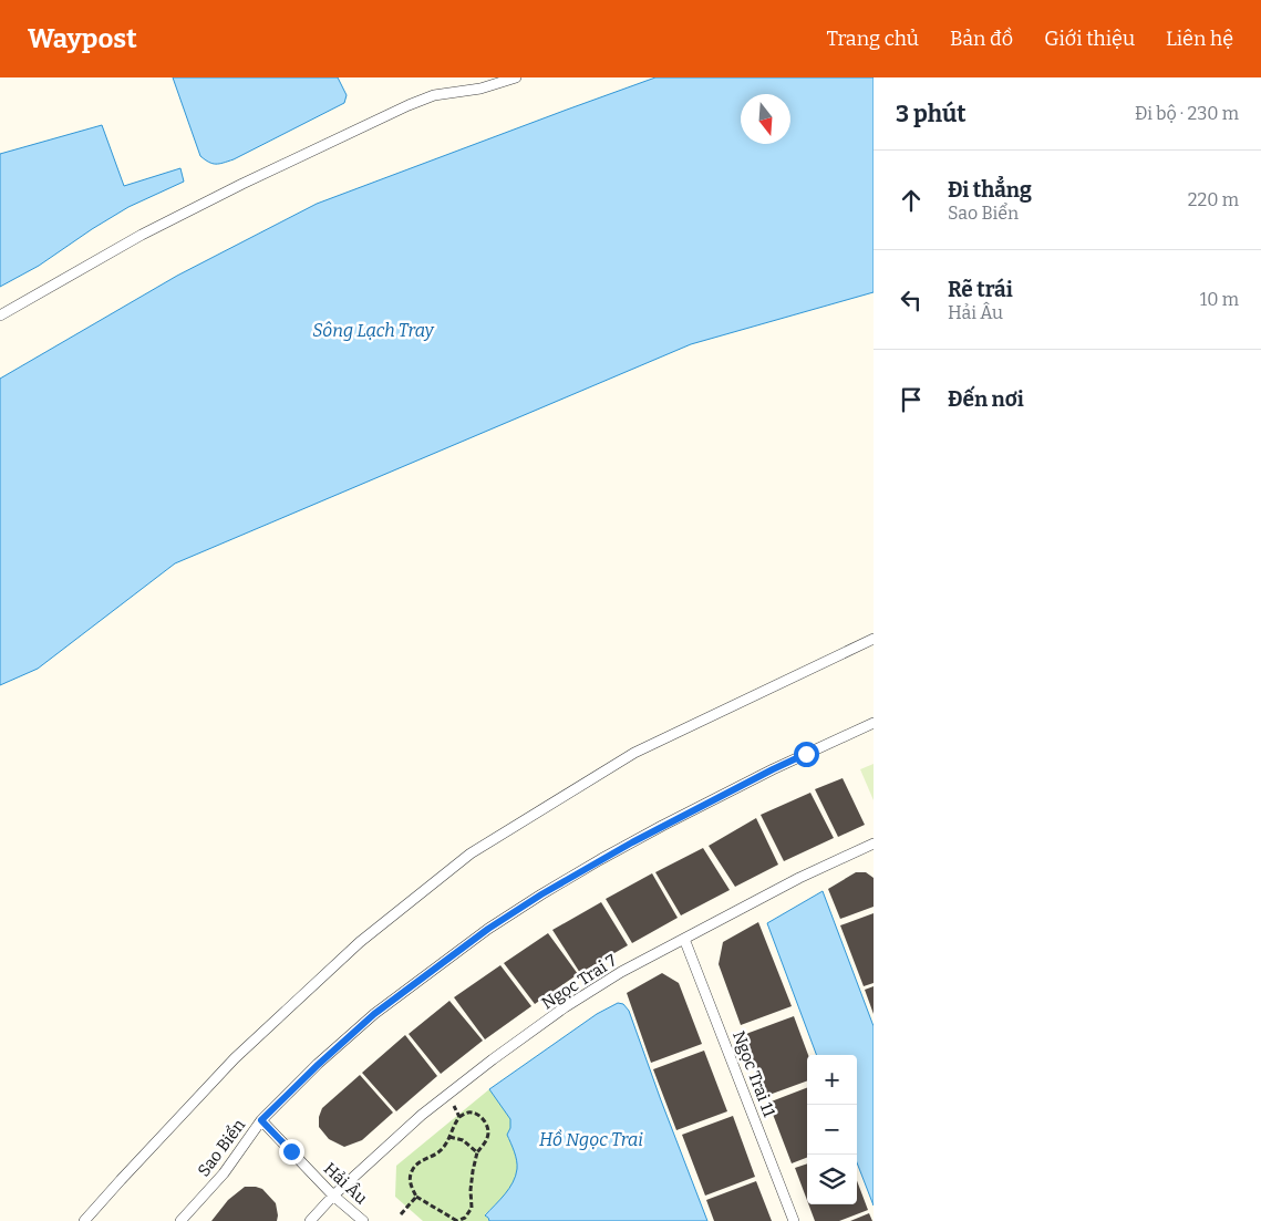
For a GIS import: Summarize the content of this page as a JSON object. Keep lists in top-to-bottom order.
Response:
{
  "streets": {
    "lane": [
      "Ngọc Trai 7",
      "Ngọc Trai 11",
      "Sao Biển",
      "Hải Âu"
    ]
  },
  "crossings": [
    ["Ngọc Trai 7", "Ngọc Trai 11"],
    ["Ngọc Trai 7", "Hải Âu"],
    ["Sao Biển", "Hải Âu"]
  ],
  "water": ["Sông Lạch Tray", "Hồ Ngọc Trai"],
  "north": "bottom",
  "page": {
    "header": "Waypost",
    "nav": [
      "Trang chủ",
      "Bản đồ",
      "Giới thiệu",
      "Liên hệ"
    ],
    "heading": ["3 phút", "Đi bộ · 230 m"],
    "list": [
      ["Đi thẳng", "Sao Biển", "220 m"],
      ["Rẽ trái", "Hải Âu", "10 m"],
      "Đến nơi"
    ],
    "map_buttons": ["+", "−"]
  }
}
